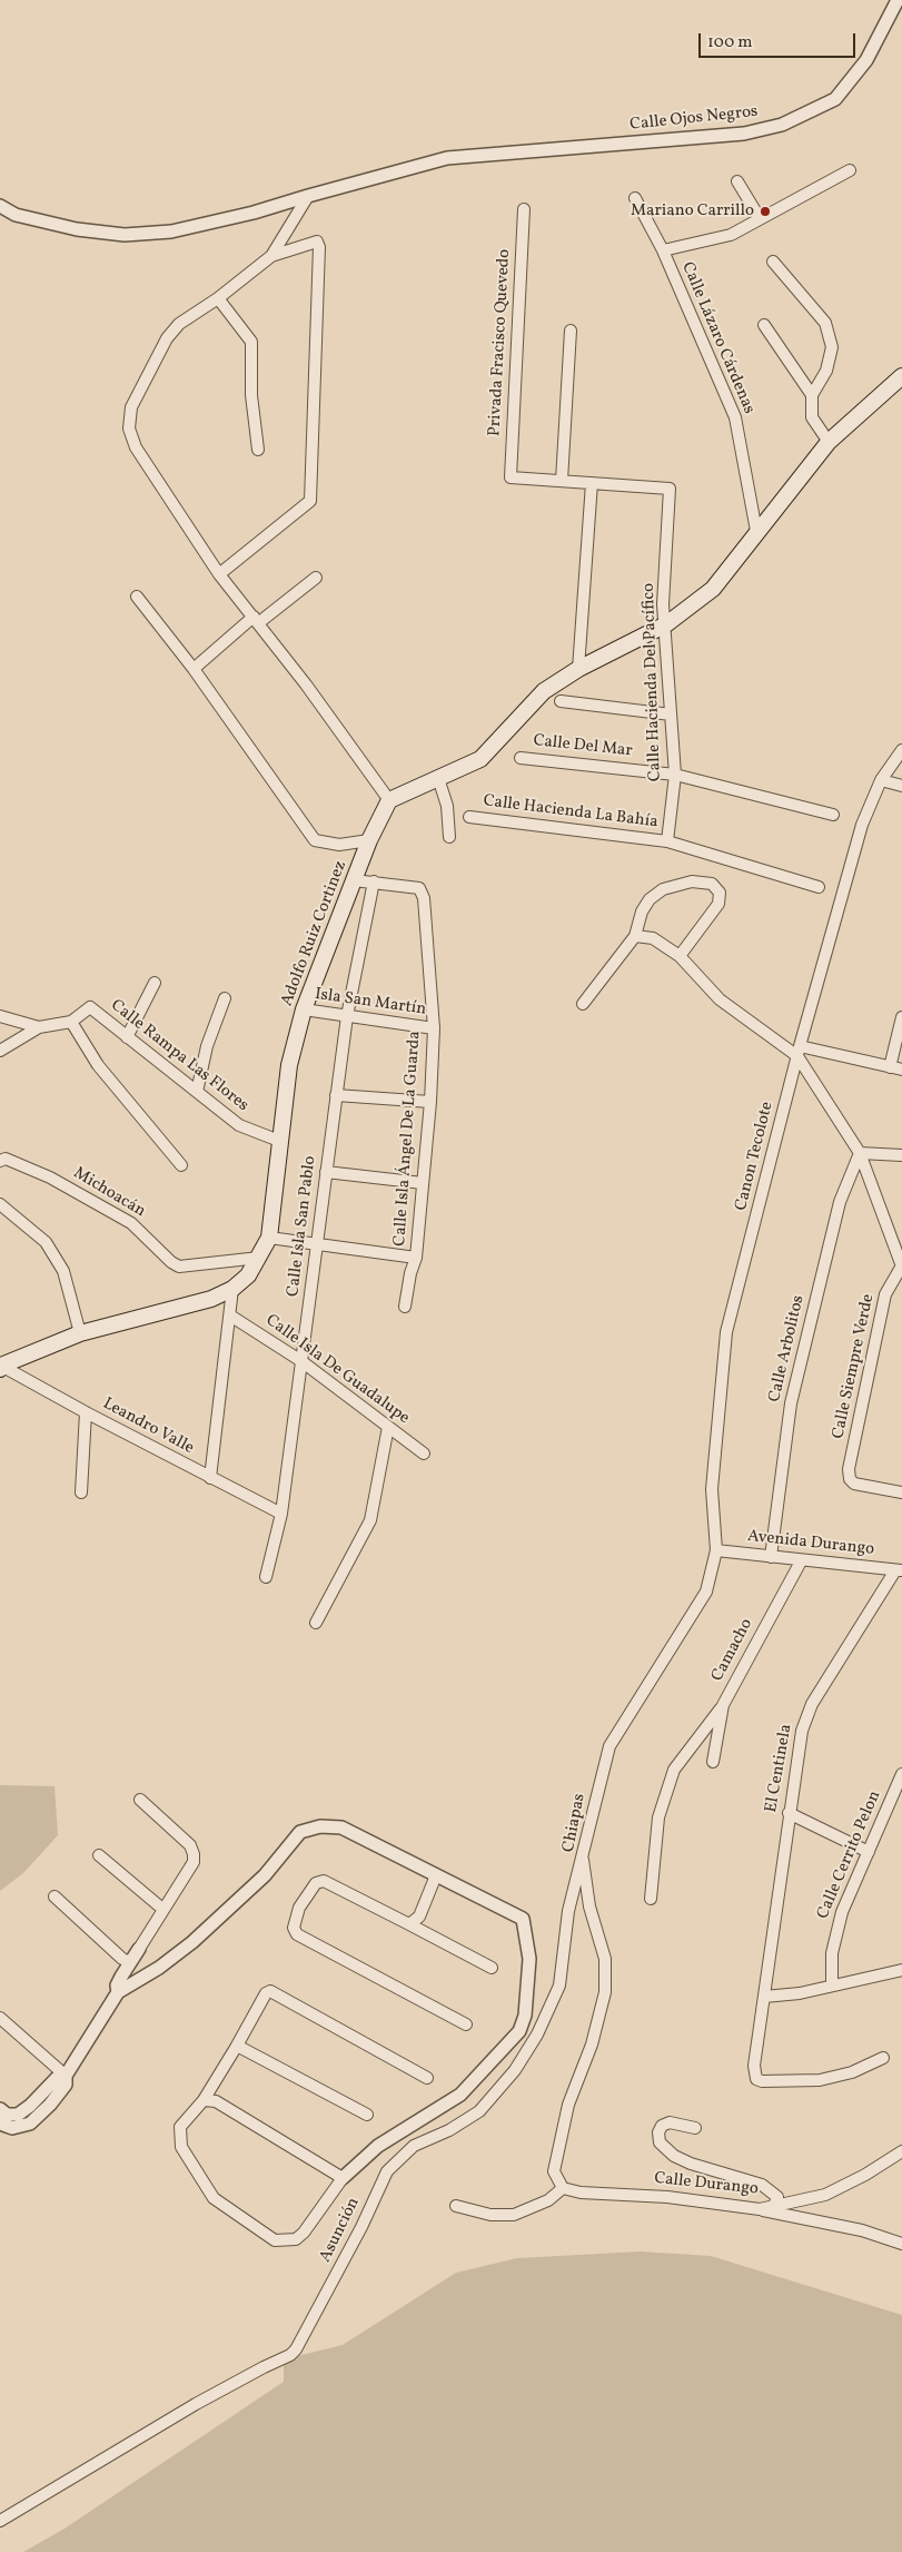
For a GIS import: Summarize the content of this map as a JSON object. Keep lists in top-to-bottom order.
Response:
{
  "streets": {
    "main road": ["Adolfo Ruiz Cortinez"],
    "street": [
      "Calle Ojos Negros",
      "Calle Lázaro Cárdenas",
      "Privada Fracisco Quevedo",
      "Calle Hacienda Del Pacífico",
      "Calle Del Mar",
      "Calle Hacienda La Bahía",
      "Isla San Martín",
      "Calle Rampa Las Flores",
      "Calle Isla Ángel De La Guarda",
      "Canon Tecolote",
      "Michoacán",
      "Calle Isla San Pablo",
      "Calle Arbolitos",
      "Calle Siempre Verde",
      "Calle Isla De Guadalupe",
      "Leandro Valle",
      "Avenida Durango",
      "Camacho",
      "El Centinela",
      "Chiapas",
      "Calle Cerrito Pelon",
      "Calle Durango",
      "Asunción"
    ]
  },
  "crossings": [
    ["Calle Hacienda Del Pacífico", "Calle Del Mar"],
    ["Calle Hacienda Del Pacífico", "Calle Hacienda La Bahía"],
    ["Adolfo Ruiz Cortinez", "Isla San Martín"],
    ["Adolfo Ruiz Cortinez", "Calle Rampa Las Flores"],
    ["Adolfo Ruiz Cortinez", "Michoacán"],
    ["Adolfo Ruiz Cortinez", "Leandro Valle"],
    ["Isla San Martín", "Calle Isla Ángel De La Guarda"],
    ["Isla San Martín", "Calle Isla San Pablo"],
    ["Calle Isla Ángel De La Guarda", "Calle Isla San Pablo"],
    ["Canon Tecolote", "Avenida Durango"],
    ["Canon Tecolote", "Chiapas"],
    ["Calle Isla San Pablo", "Calle Isla De Guadalupe"],
    ["Calle Isla San Pablo", "Leandro Valle"],
    ["Calle Arbolitos", "Avenida Durango"],
    ["Avenida Durango", "Camacho"],
    ["Avenida Durango", "El Centinela"],
    ["Avenida Durango", "Chiapas"],
    ["Chiapas", "Calle Durango"],
    ["Chiapas", "Asunción"]
  ],
  "places": ["Mariano Carrillo"],
  "scale_bar": "100 m"
}
